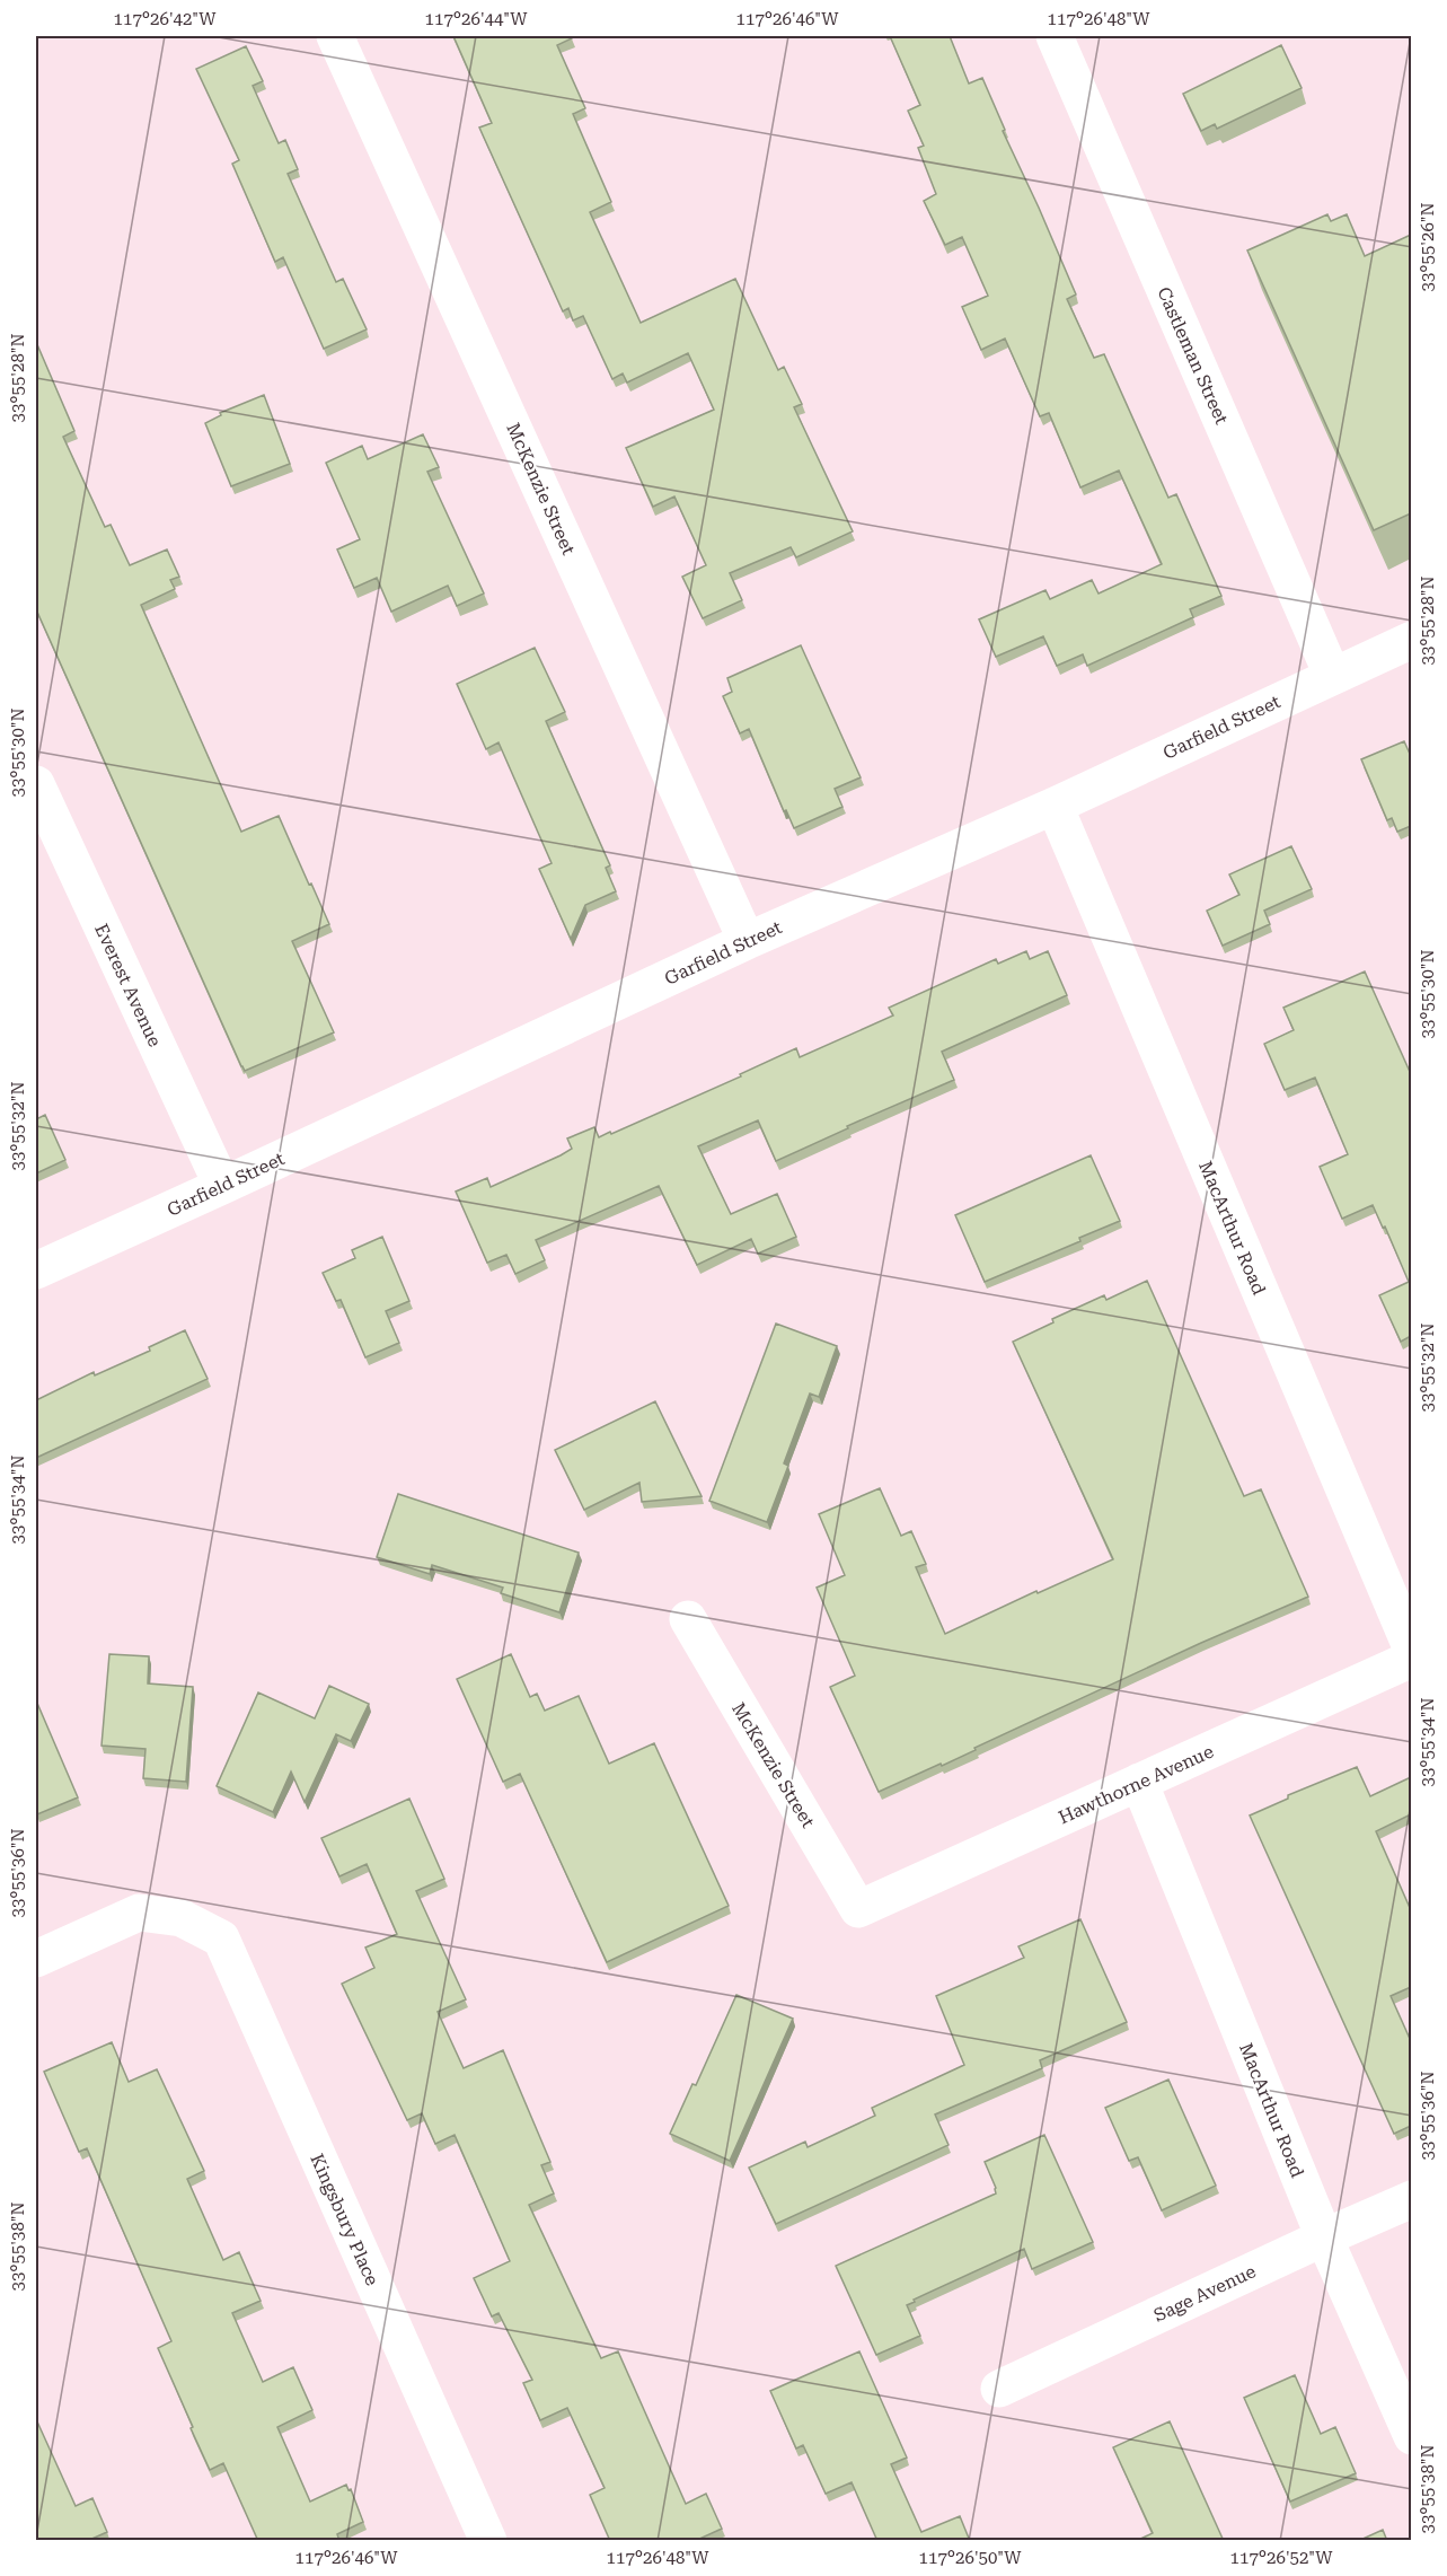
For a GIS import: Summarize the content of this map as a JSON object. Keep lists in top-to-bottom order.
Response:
{
  "streets": {
    "street": [
      "Castleman Street",
      "McKenzie Street",
      "Garfield Street",
      "Everest Avenue",
      "MacArthur Road",
      "Hawthorne Avenue",
      "Kingsbury Place",
      "Sage Avenue"
    ]
  },
  "crossings": [
    ["Castleman Street", "Garfield Street"],
    ["McKenzie Street", "Garfield Street"],
    ["McKenzie Street", "Hawthorne Avenue"],
    ["Garfield Street", "Everest Avenue"],
    ["Garfield Street", "MacArthur Road"],
    ["MacArthur Road", "Hawthorne Avenue"],
    ["MacArthur Road", "Sage Avenue"]
  ],
  "coordinates": [
    "117°26'42\"W",
    "117°26'44\"W",
    "117°26'46\"W",
    "117°26'48\"W",
    "33°55'26\"N",
    "33°55'28\"N",
    "33°55'30\"N",
    "33°55'32\"N",
    "33°55'34\"N",
    "33°55'36\"N",
    "33°55'38\"N",
    "117°26'50\"W",
    "117°26'52\"W"
  ]
}
